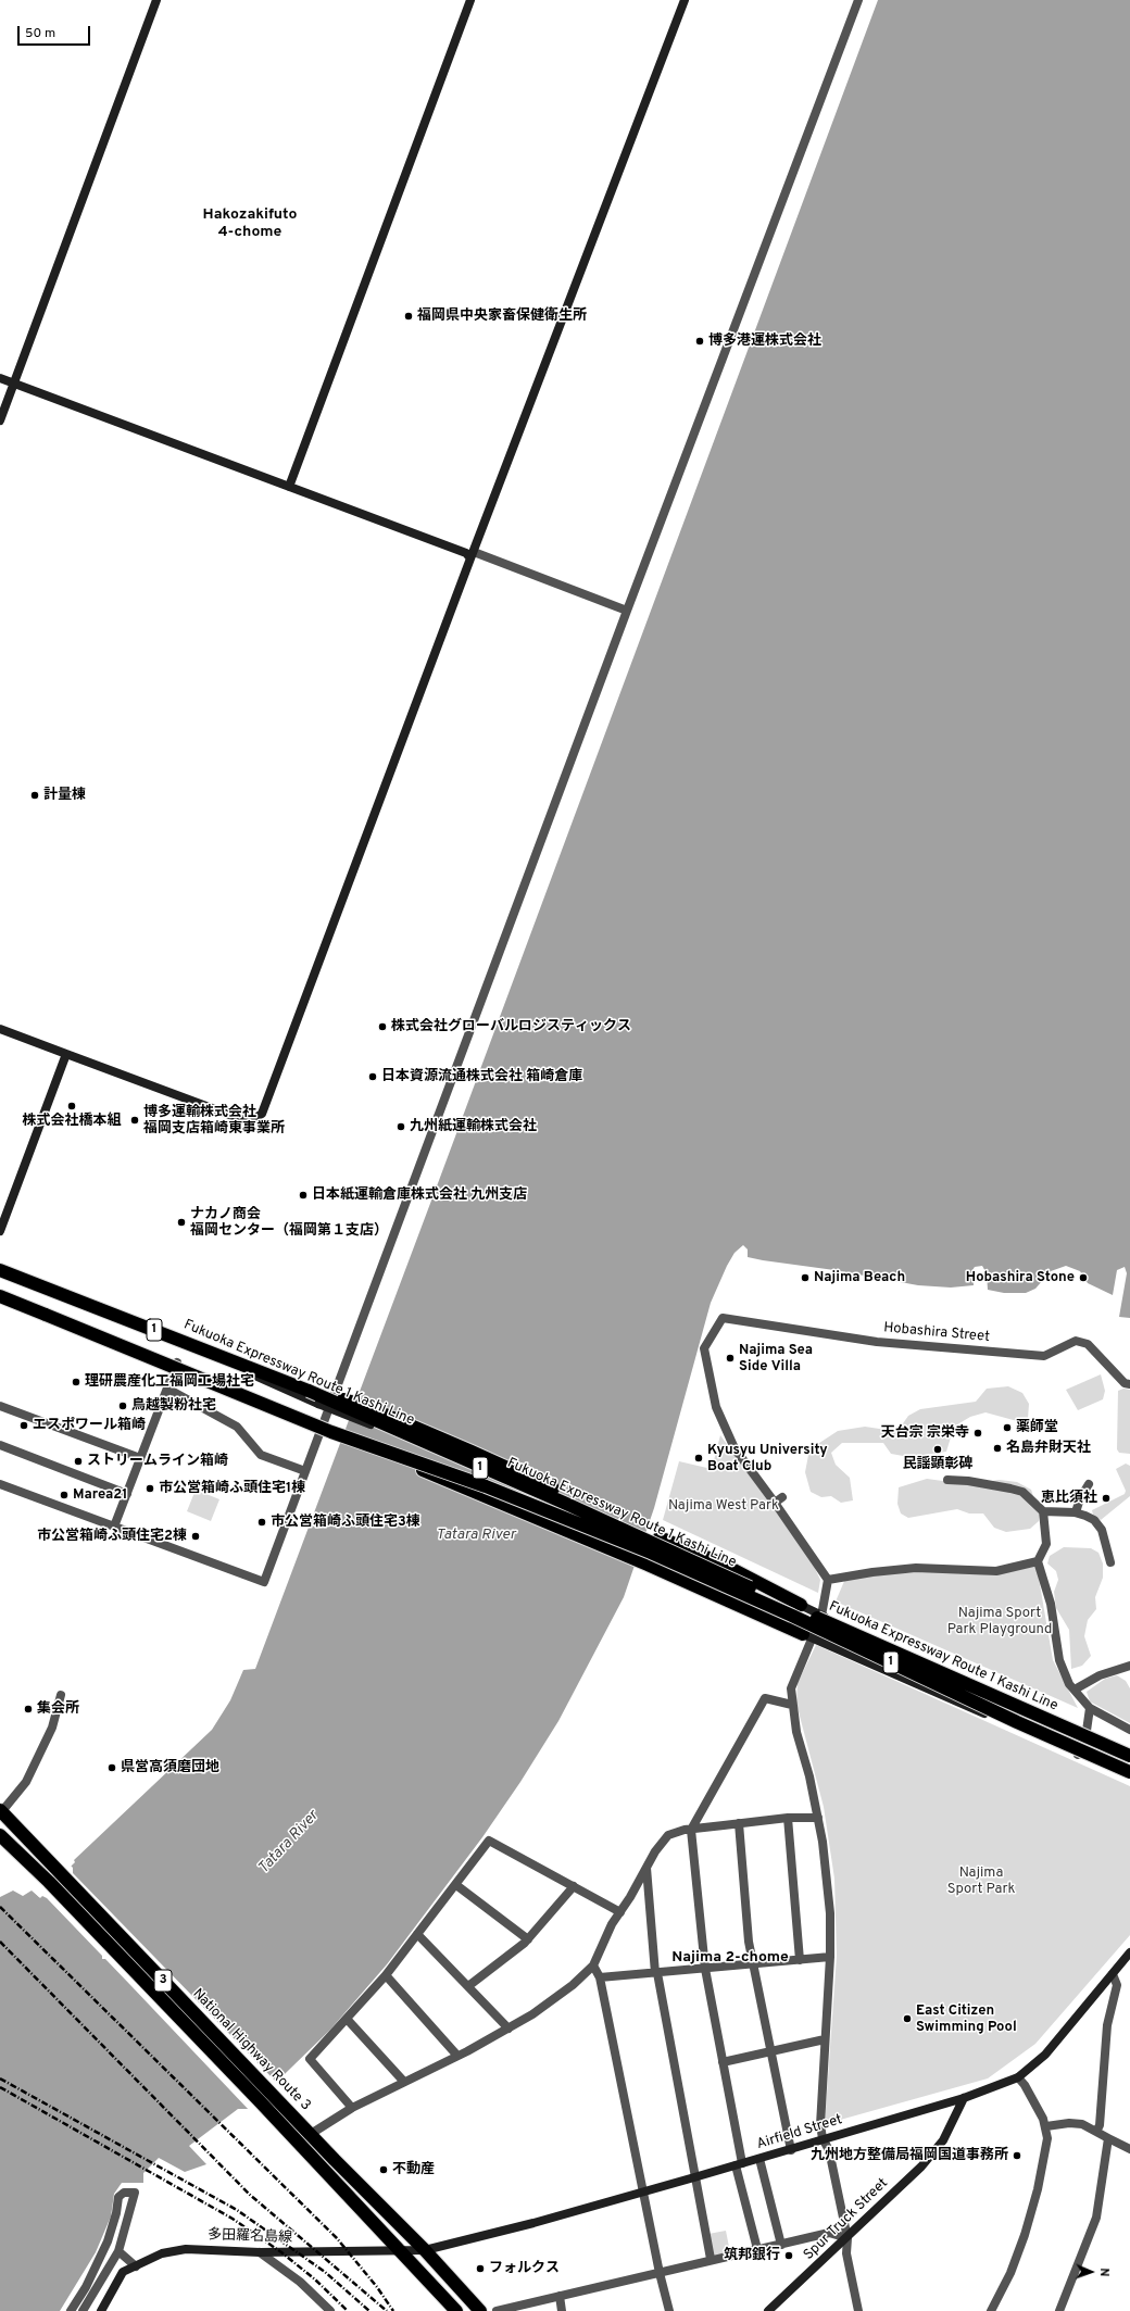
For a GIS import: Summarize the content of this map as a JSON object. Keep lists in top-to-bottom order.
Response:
{
  "streets": {
    "highway": [
      "1",
      "Fukuoka Expressway Route 1 Kashi Line",
      "3",
      "National Highway Route 3"
    ],
    "street": [
      "Hobashira Street",
      "Airfield Street",
      "Spur Truck Street",
      "多田羅名島線"
    ]
  },
  "crossings": [
    ["National Highway Route 3", "Airfield Street"],
    ["National Highway Route 3", "多田羅名島線"],
    ["Airfield Street", "Spur Truck Street"],
    ["Airfield Street", "多田羅名島線"]
  ],
  "districts": ["Hakozakifuto 4-chome", "Najima 2-chome"],
  "water": ["Tatara River"],
  "parks": ["Najima West Park", "Najima Sport Park Playground", "Najima Sport Park"],
  "places": [
    "福岡県中央家畜保健衛生所",
    "博多港運株式会社",
    "計量棟",
    "株式会社グローバルロジスティックス",
    "日本資源流通株式会社 箱崎倉庫",
    "株式会社橋本組",
    "博多運輸株式会社 福岡支店箱崎東事業所",
    "九州紙運輸株式会社",
    "日本紙運輸倉庫株式会社 九州支店",
    "ナカノ商会 福岡センター（福岡第１支店）",
    "Najima Beach",
    "Hobashira Stone",
    "Najima Sea Side Villa",
    "理研農産化工福岡工場社宅",
    "鳥越製粉社宅",
    "エスポワール箱崎",
    "薬師堂",
    "天台宗 宗栄寺",
    "名島弁財天社",
    "民謡顕彰碑",
    "Kyusyu University Boat Club",
    "ストリームライン箱崎",
    "市公営箱崎ふ頭住宅1棟",
    "Marea21",
    "恵比須社",
    "市公営箱崎ふ頭住宅3棟",
    "市公営箱崎ふ頭住宅2棟",
    "集会所",
    "県営高須磨団地",
    "East Citizen Swimming Pool",
    "九州地方整備局福岡国道事務所",
    "不動産",
    "筑邦銀行",
    "フォルクス"
  ],
  "scale_bar": "50 m",
  "north": "right"
}
